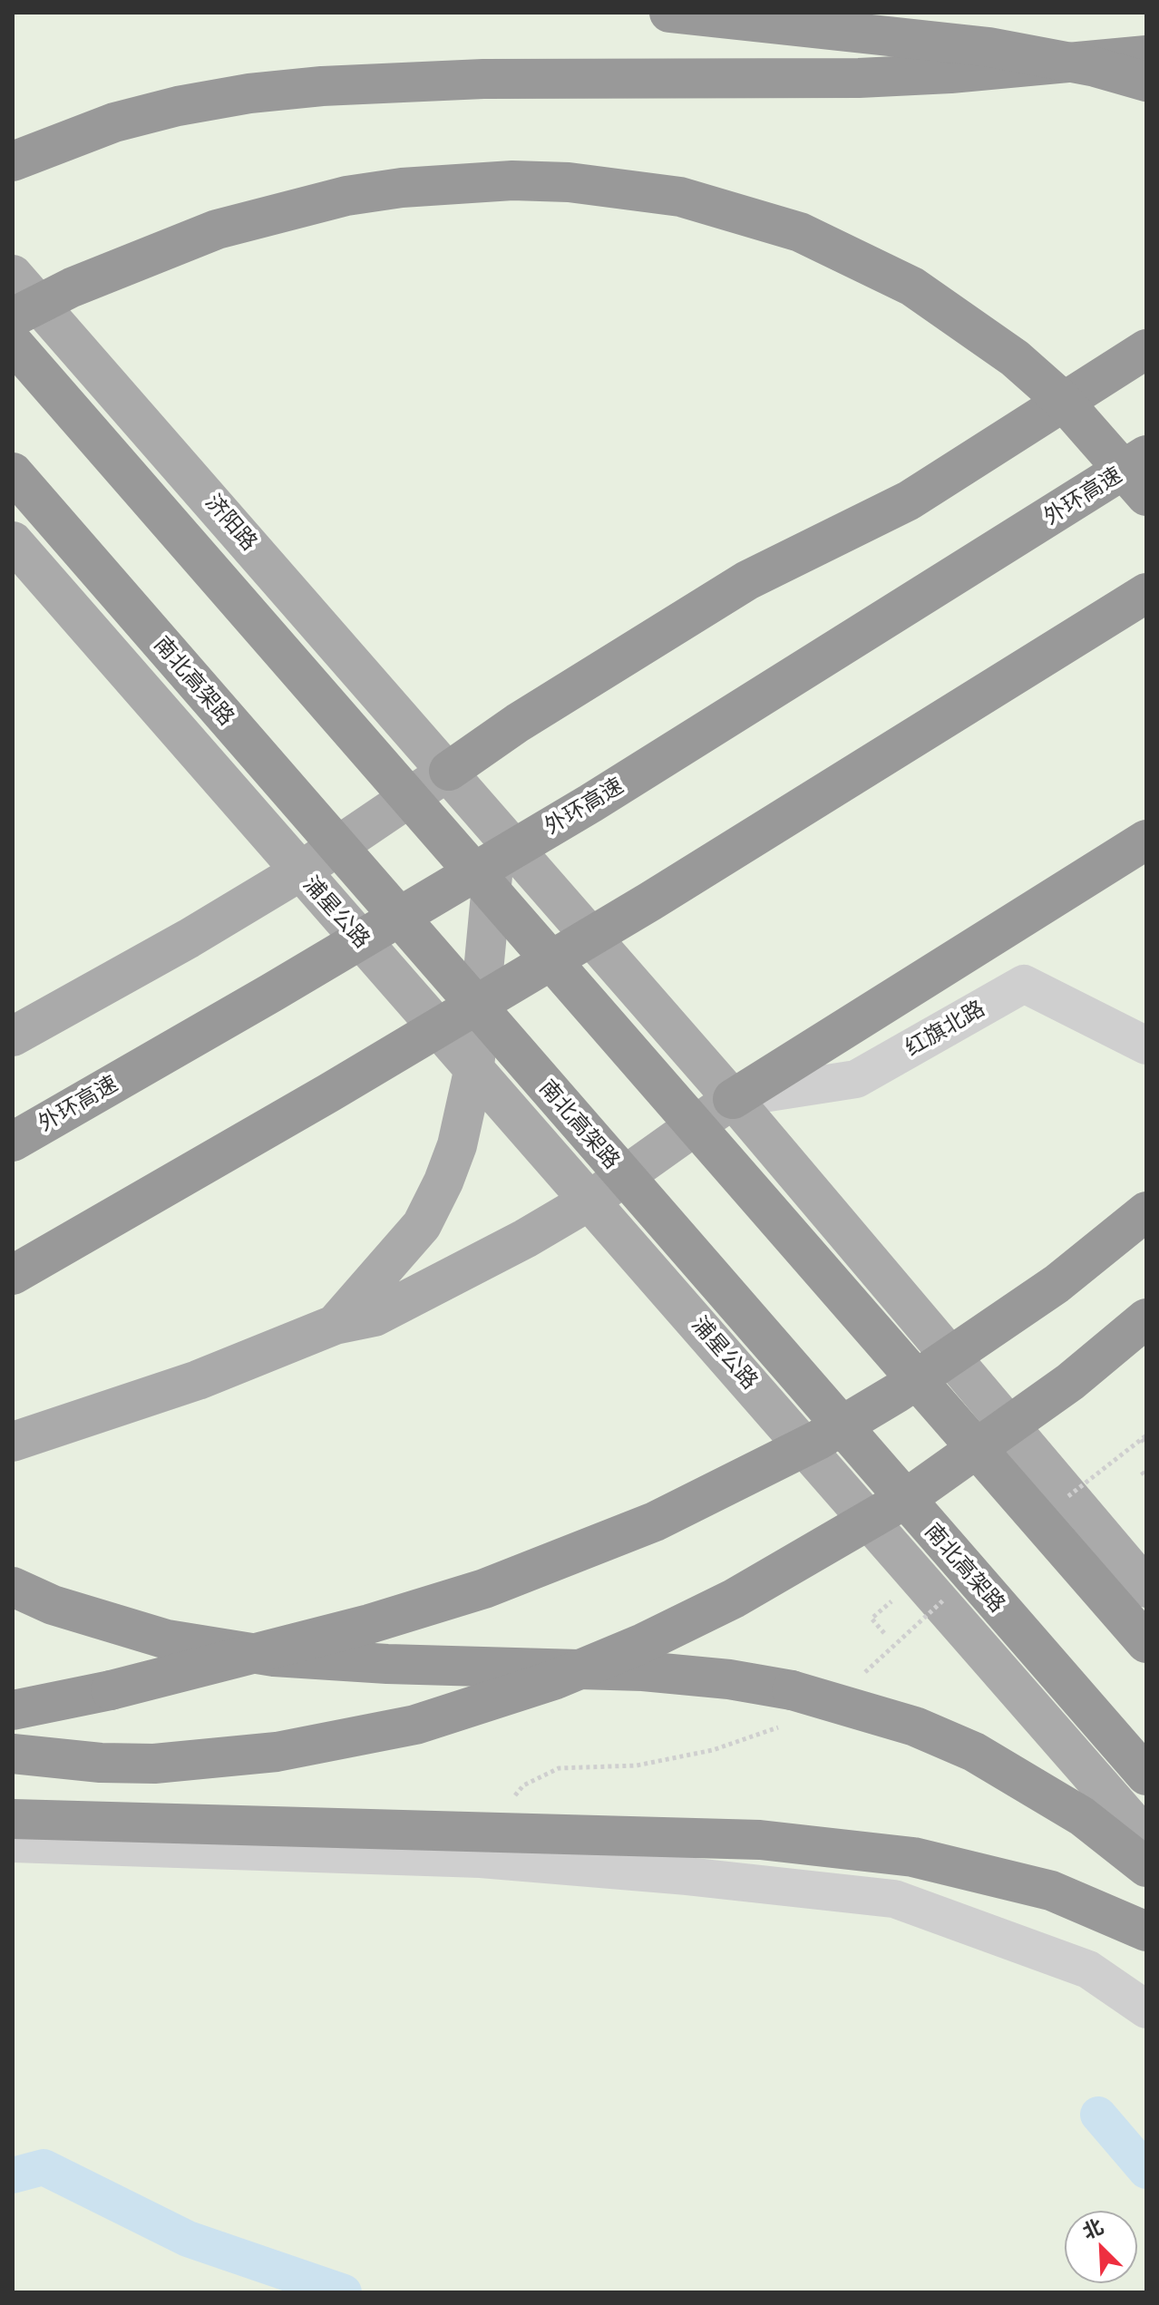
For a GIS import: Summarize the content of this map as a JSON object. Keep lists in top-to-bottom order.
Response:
{
  "streets": {
    "highway": ["外环高速", "南北高架路"],
    "main road": ["济阳路", "浦星公路"],
    "street": ["红旗北路"]
  },
  "north": "top left"
}
